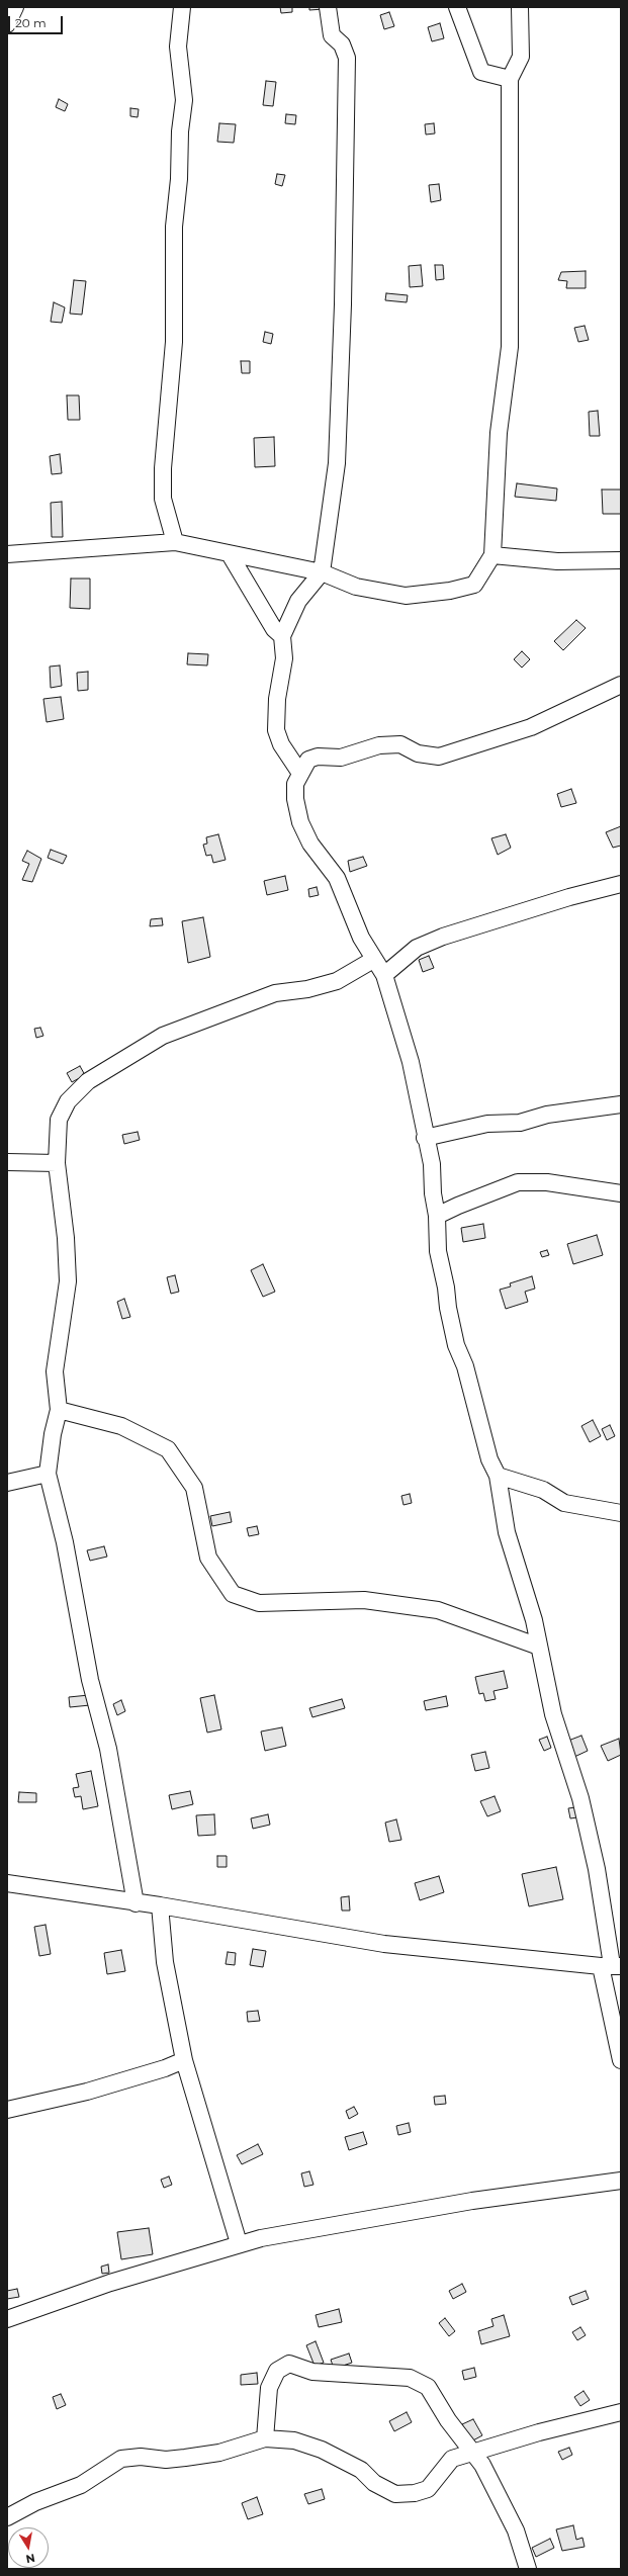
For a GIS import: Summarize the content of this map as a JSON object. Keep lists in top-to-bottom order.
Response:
{
  "scale_bar": "20 m",
  "north": "bottom"
}
